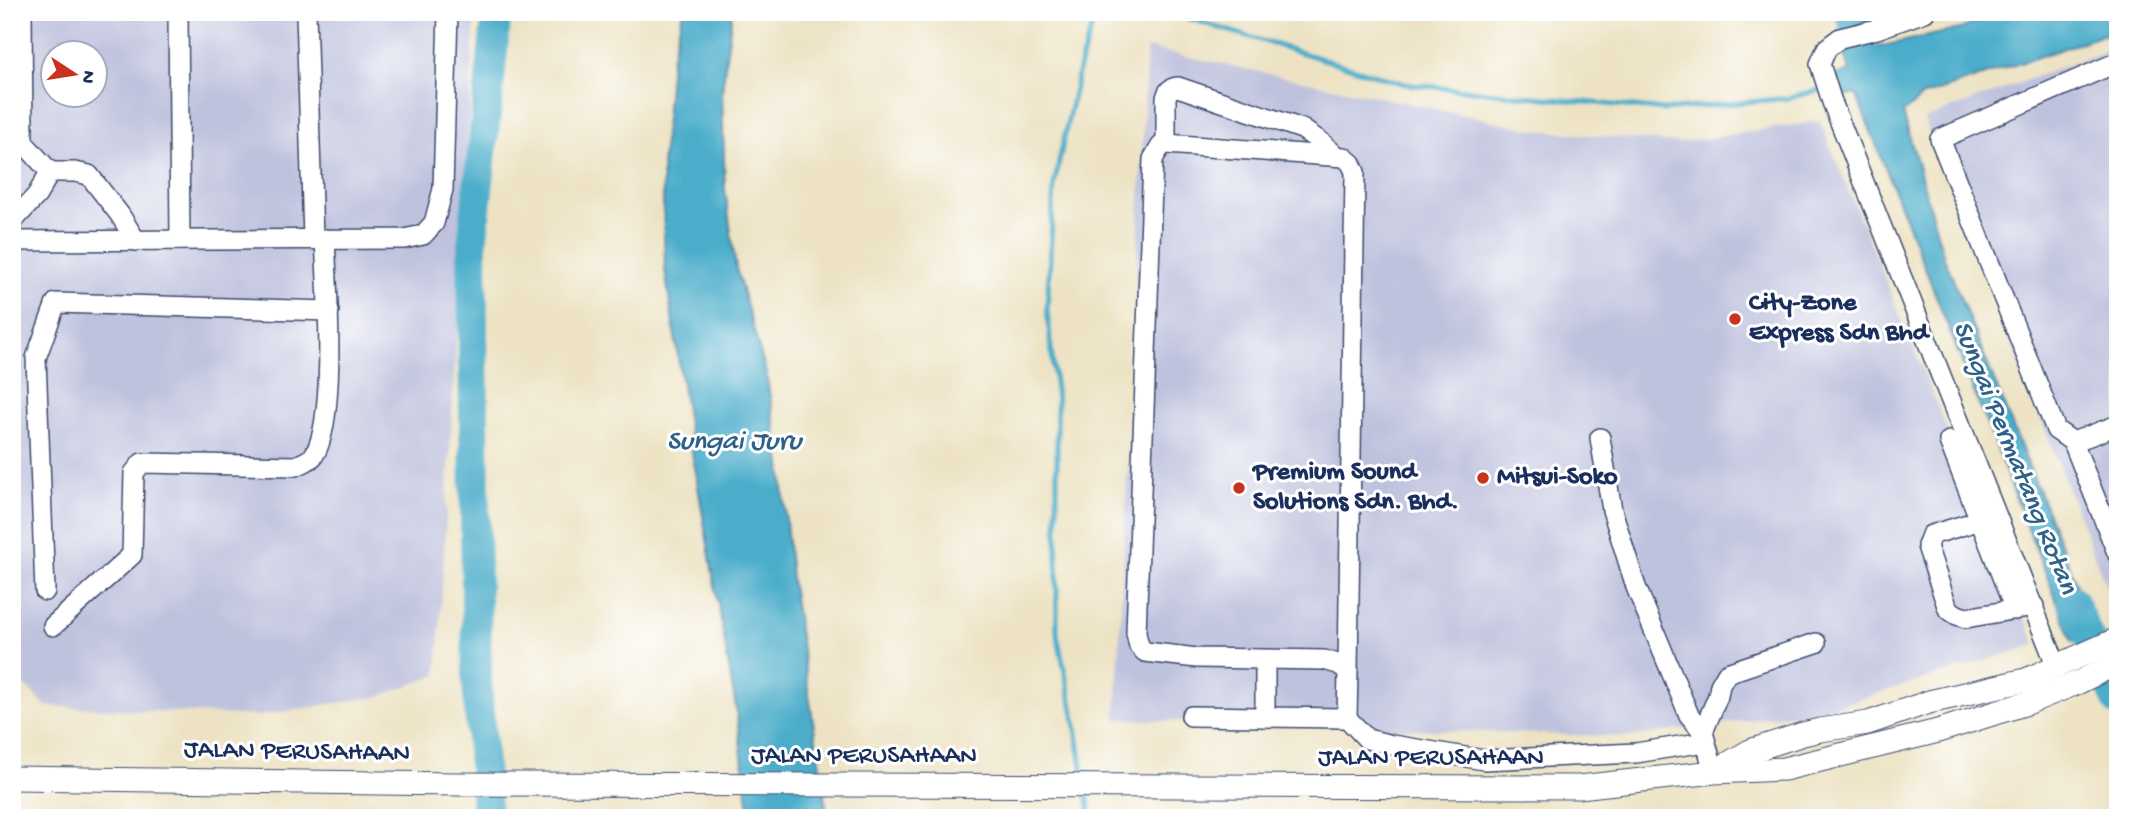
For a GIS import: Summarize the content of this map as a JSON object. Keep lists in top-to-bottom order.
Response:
{
  "streets": {
    "main road": ["JALAN PERUSAHAAN"]
  },
  "water": ["Sungai Juru", "Sungai Permatang Rotan"],
  "places": ["City-Zone Express Sdn Bhd", "Mitsui-Soko", "Premium Sound Solutions Sdn. Bhd."],
  "north": "right"
}
